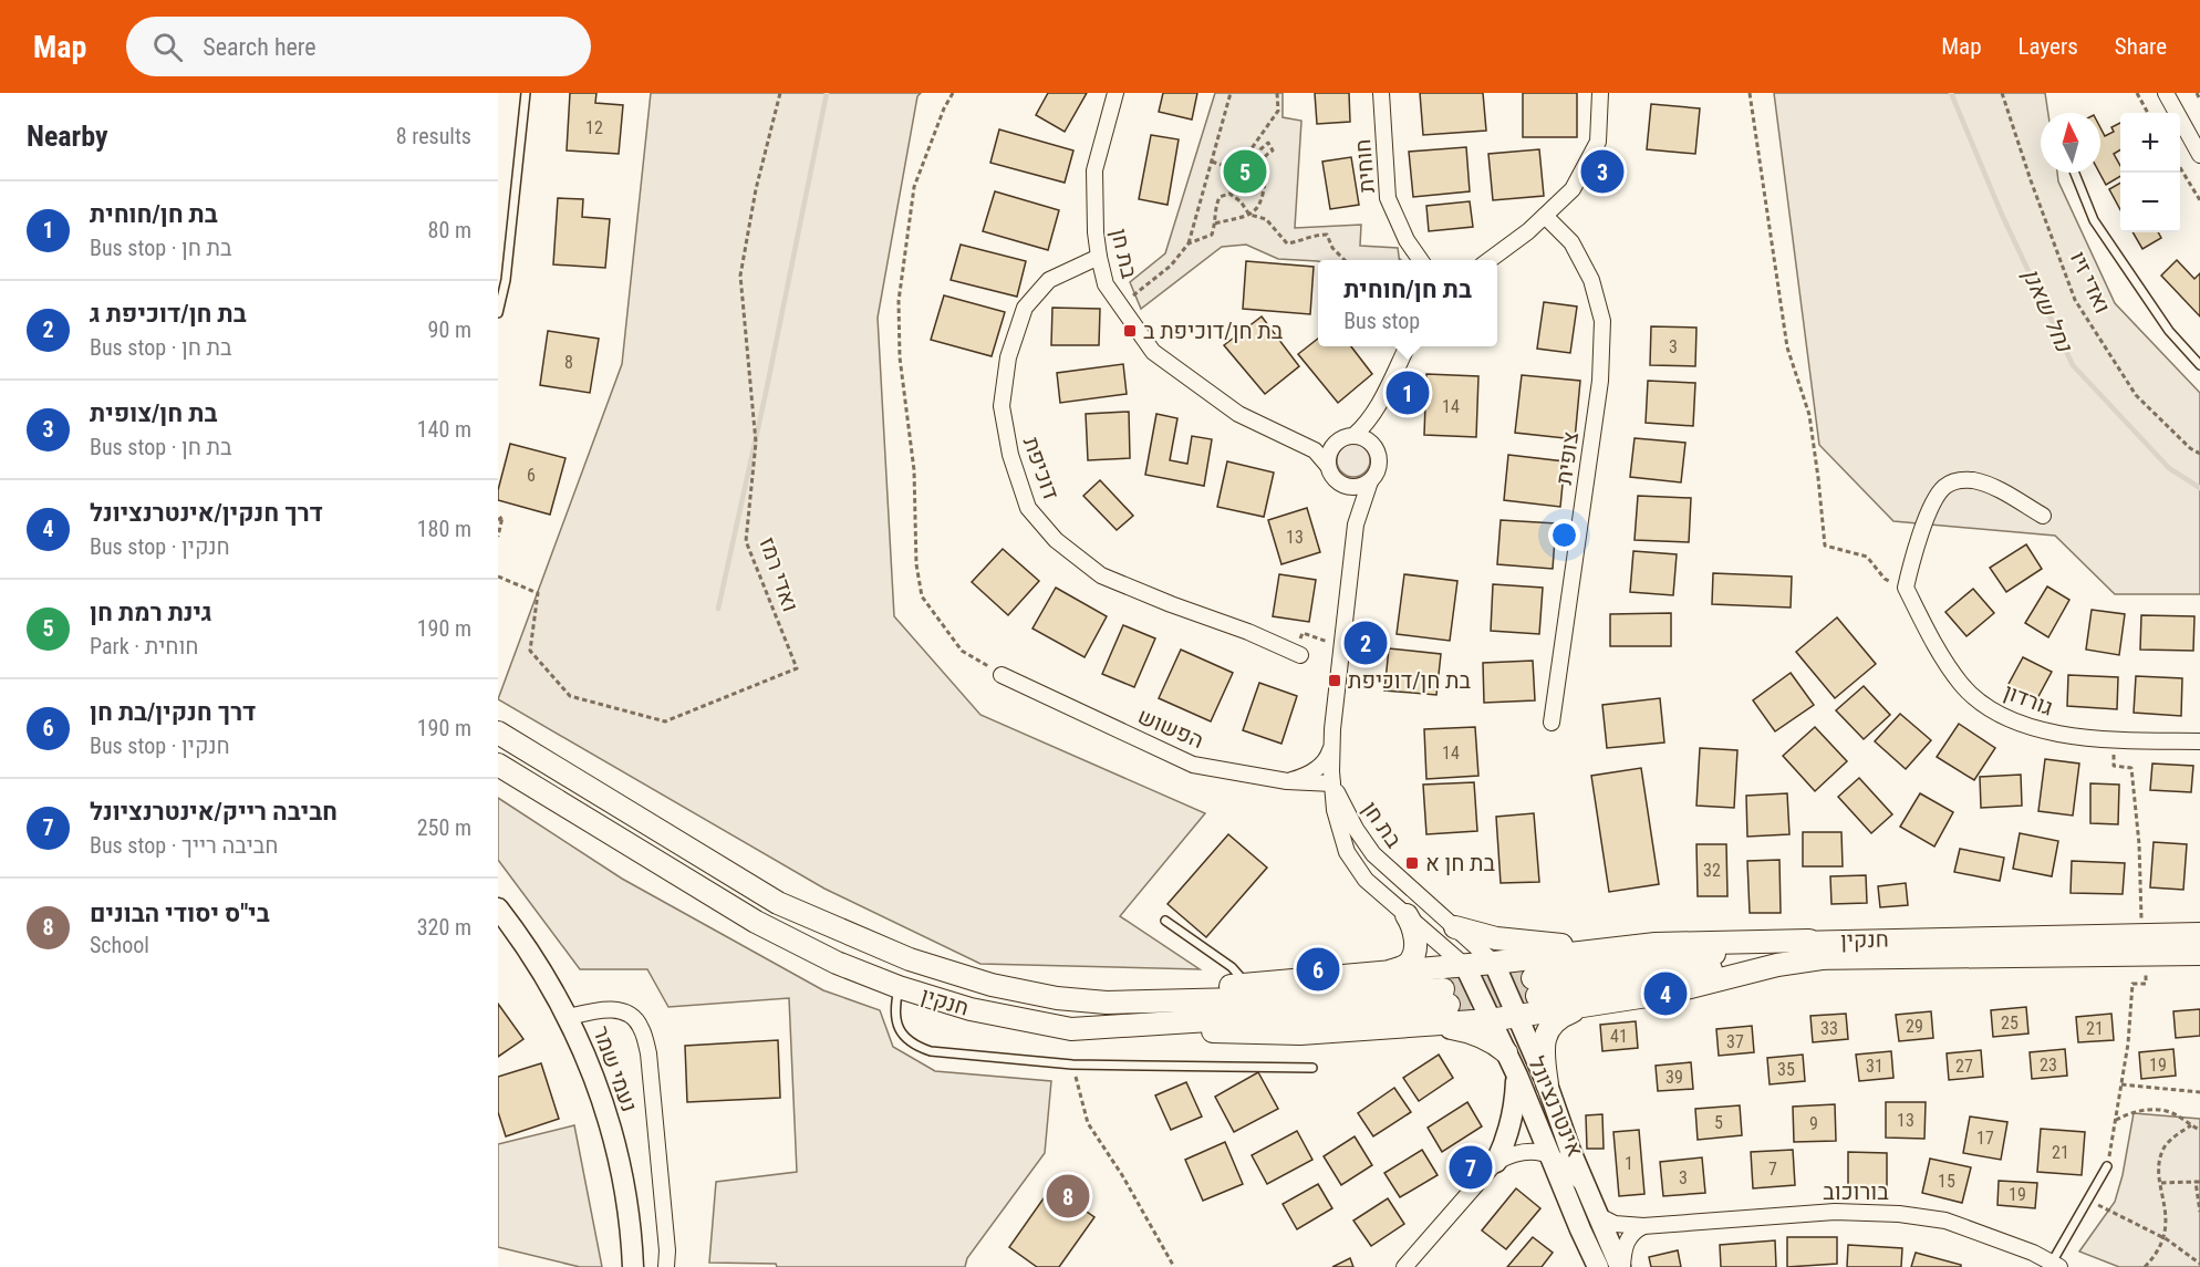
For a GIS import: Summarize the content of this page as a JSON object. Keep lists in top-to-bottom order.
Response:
{
  "streets": {
    "main road": ["חנקין"],
    "street": [
      "חוחית",
      "בת חן",
      "צופית",
      "דוכיפת",
      "גורדון",
      "הפשוש",
      "נעמי שמר",
      "אינטרנציונל",
      "בורוכוב"
    ],
    "path": ["ואדי זיו", "ואדי רמז"]
  },
  "crossings": [
    ["בת חן", "דוכיפת"],
    ["בת חן", "הפשוש"],
    ["בת חן", "אינטרנציונל"],
    ["אינטרנציונל", "בורוכוב"]
  ],
  "water": ["נחל שאנן"],
  "places": {
    "transit": ["בת חן/דוכיפת ב", "בת חן/דוכיפת", "בת חן א"]
  },
  "house_numbers": [
    "12",
    "3",
    "8",
    "14",
    "6",
    "13",
    "14",
    "32",
    "25",
    "29",
    "33",
    "21",
    "41",
    "37",
    "23",
    "19",
    "31",
    "27",
    "35",
    "39",
    "13",
    "5",
    "9",
    "17",
    "21",
    "1",
    "7",
    "3",
    "15",
    "19"
  ],
  "north": "top",
  "page": {
    "header": "Map",
    "search": "Search here",
    "nav": ["Map", "Layers", "Share"],
    "heading": ["Nearby", "8 results"],
    "map_buttons": ["+", "−"],
    "pins": [
      "3",
      "5",
      "1",
      "2",
      "6",
      "4",
      "7",
      "8"
    ],
    "list": [
      {
        "mark": "1",
        "name": "בת חן/חוחית",
        "note": "Bus stop · בת חן",
        "value": "80 m"
      },
      {
        "mark": "2",
        "name": "בת חן/דוכיפת ג",
        "note": "Bus stop · בת חן",
        "value": "90 m"
      },
      {
        "mark": "3",
        "name": "בת חן/צופית",
        "note": "Bus stop · בת חן",
        "value": "140 m"
      },
      {
        "mark": "4",
        "name": "דרך חנקין/אינטרנציונל",
        "note": "Bus stop · חנקין",
        "value": "180 m"
      },
      {
        "mark": "5",
        "name": "גינת רמת חן",
        "note": "Park · חוחית",
        "value": "190 m"
      },
      {
        "mark": "6",
        "name": "דרך חנקין/בת חן",
        "note": "Bus stop · חנקין",
        "value": "190 m"
      },
      {
        "mark": "7",
        "name": "חביבה רייק/אינטרנציונל",
        "note": "Bus stop · חביבה רייך",
        "value": "250 m"
      },
      {
        "mark": "8",
        "name": "בי\"ס יסודי הבונים",
        "note": "School",
        "value": "320 m"
      }
    ],
    "popup": ["בת חן/חוחית", "Bus stop"]
  }
}
